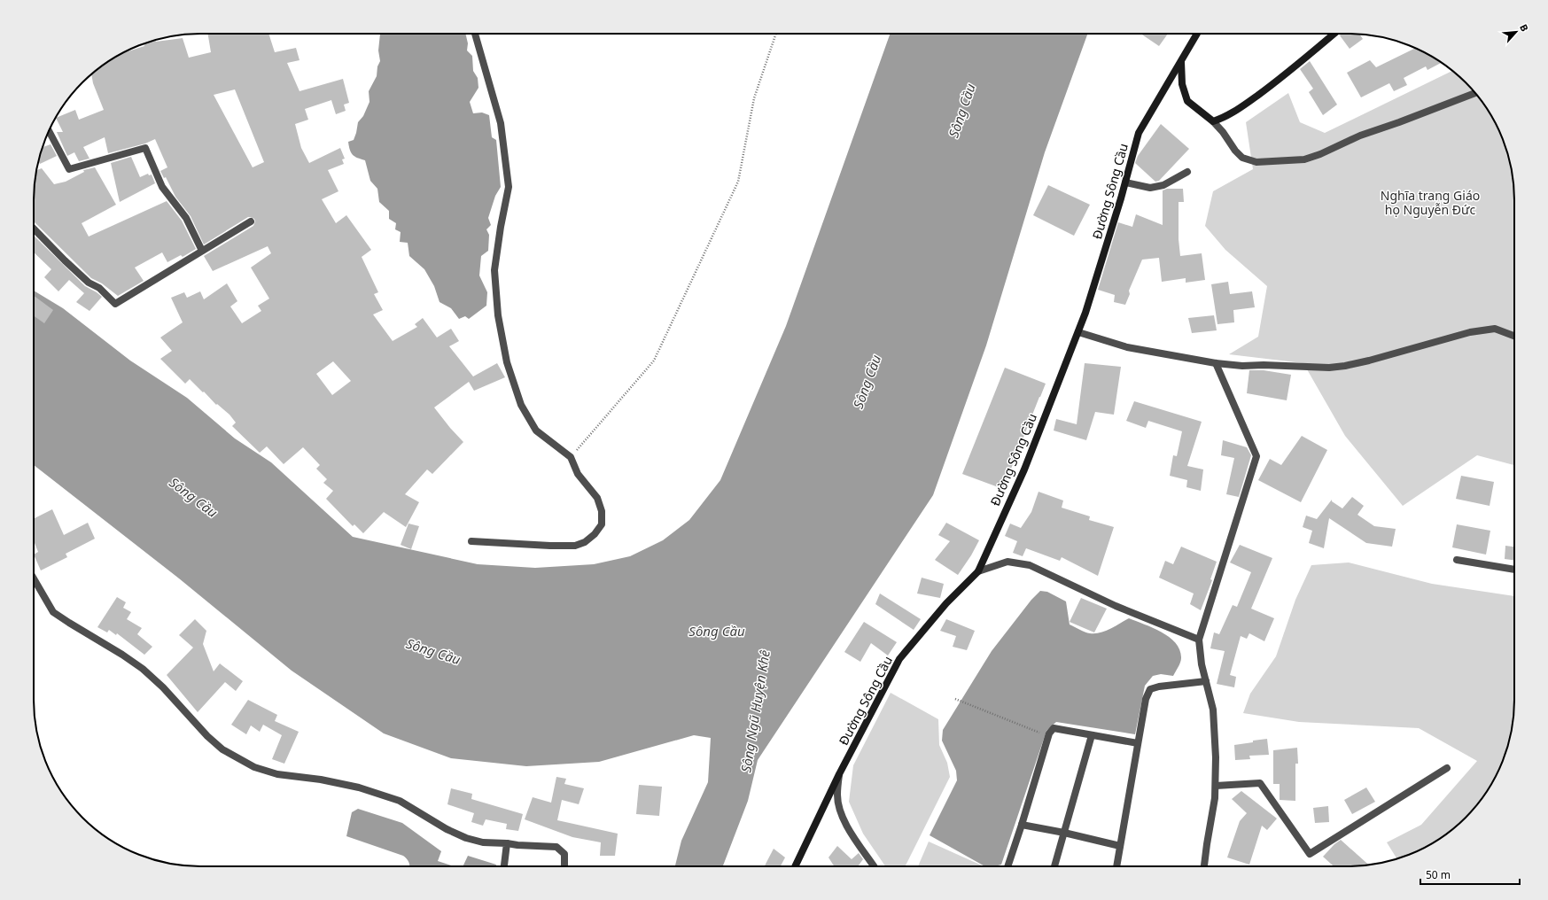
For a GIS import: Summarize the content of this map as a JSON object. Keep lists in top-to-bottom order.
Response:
{
  "streets": {
    "main road": ["Đường Sông Cầu"]
  },
  "water": ["Sông Cầu", "Sông Ngũ Huyện Khê"],
  "parks": ["Nghĩa trang Giáo họ Nguyễn Đức"],
  "scale_bar": "50 m",
  "north": "top right"
}
